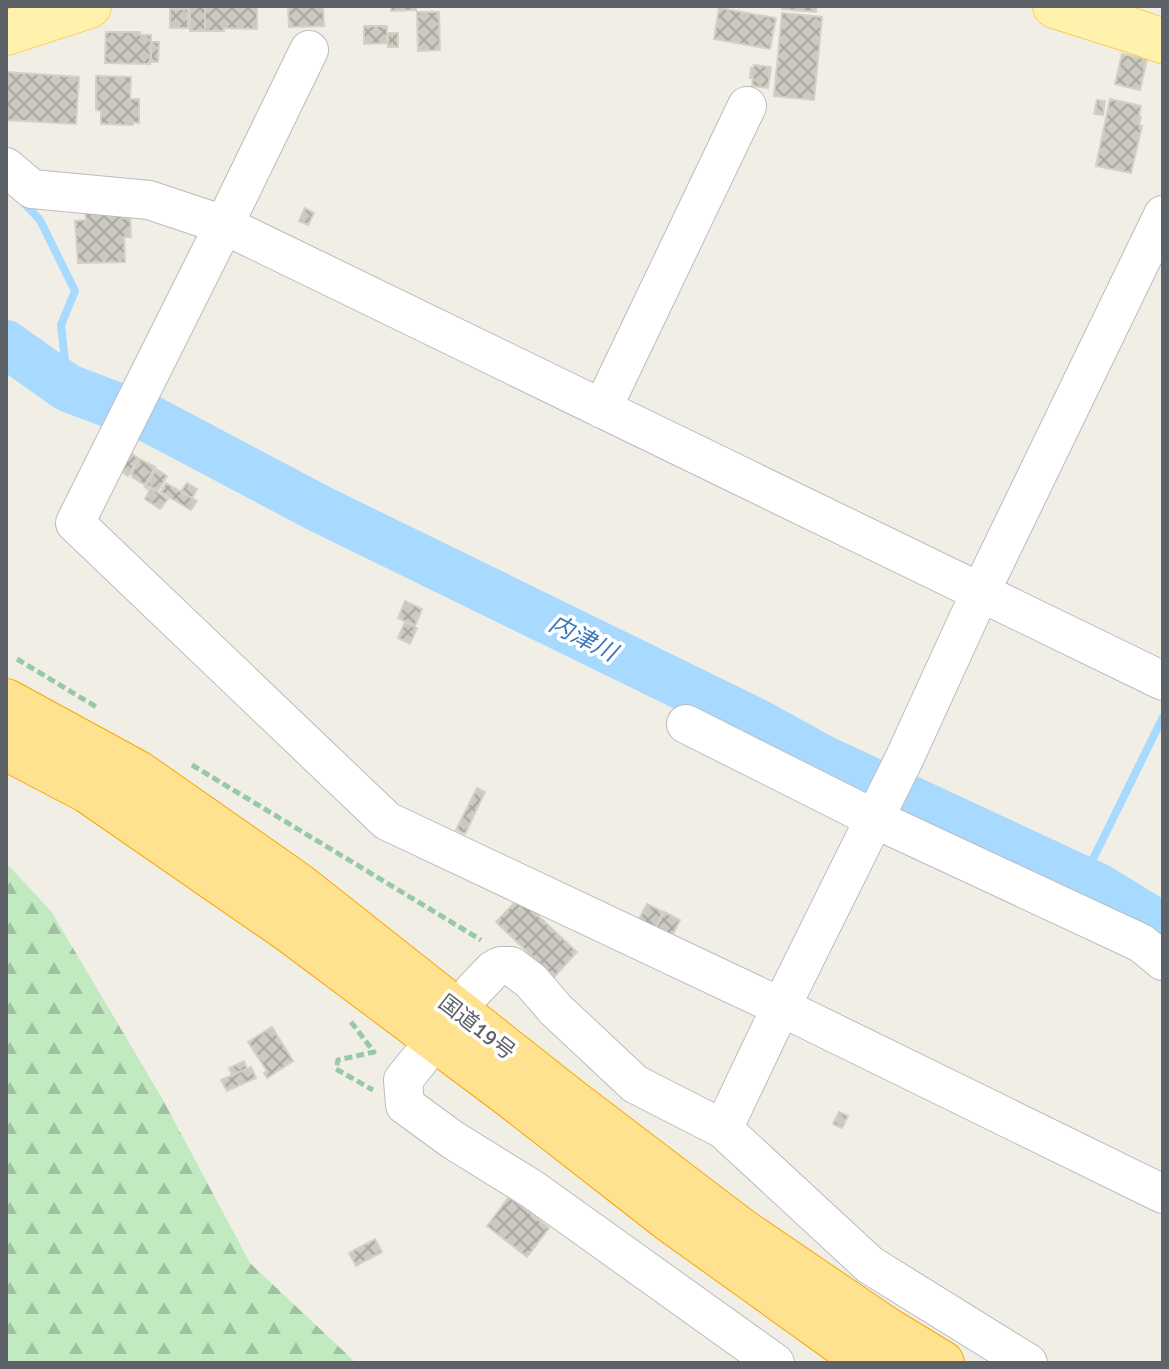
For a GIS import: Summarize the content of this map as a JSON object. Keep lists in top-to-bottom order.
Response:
{
  "streets": {
    "highway": ["国道19号"]
  },
  "water": ["内津川"]
}
